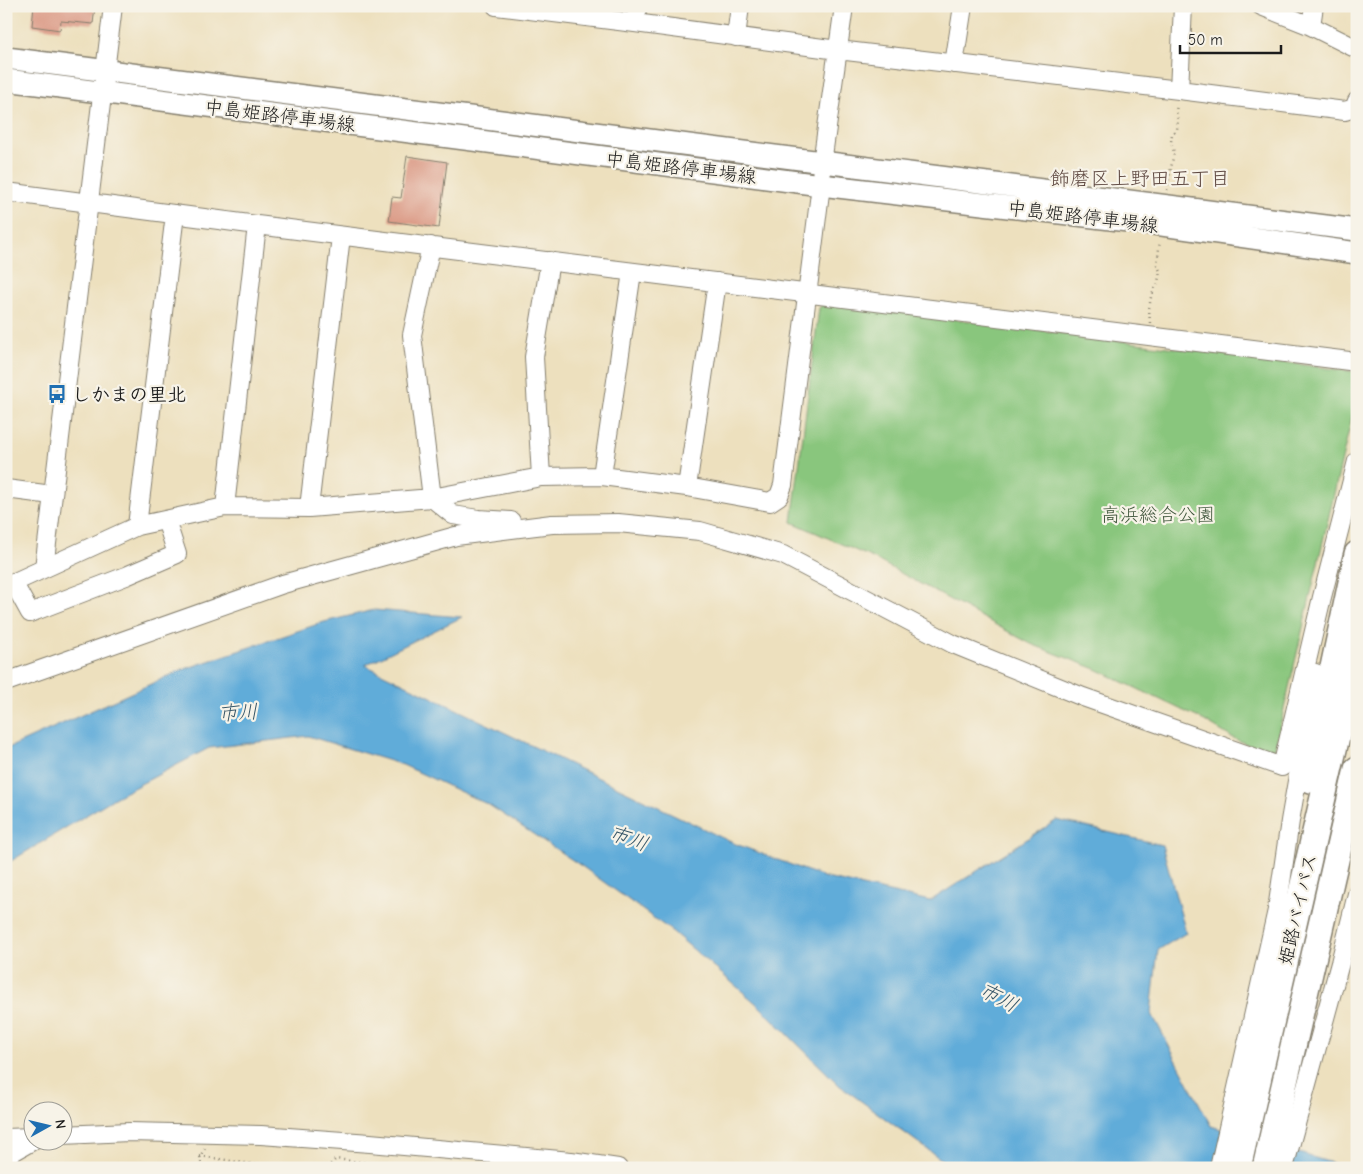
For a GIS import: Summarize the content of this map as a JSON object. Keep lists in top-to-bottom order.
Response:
{
  "streets": {
    "highway": ["姫路バイパス"],
    "main road": ["中島姫路停車場線"]
  },
  "districts": ["飾磨区上野田五丁目"],
  "water": ["市川"],
  "parks": ["高浜総合公園"],
  "places": {
    "bus stop": ["しかまの里北"]
  },
  "scale_bar": "50 m",
  "north": "right"
}
